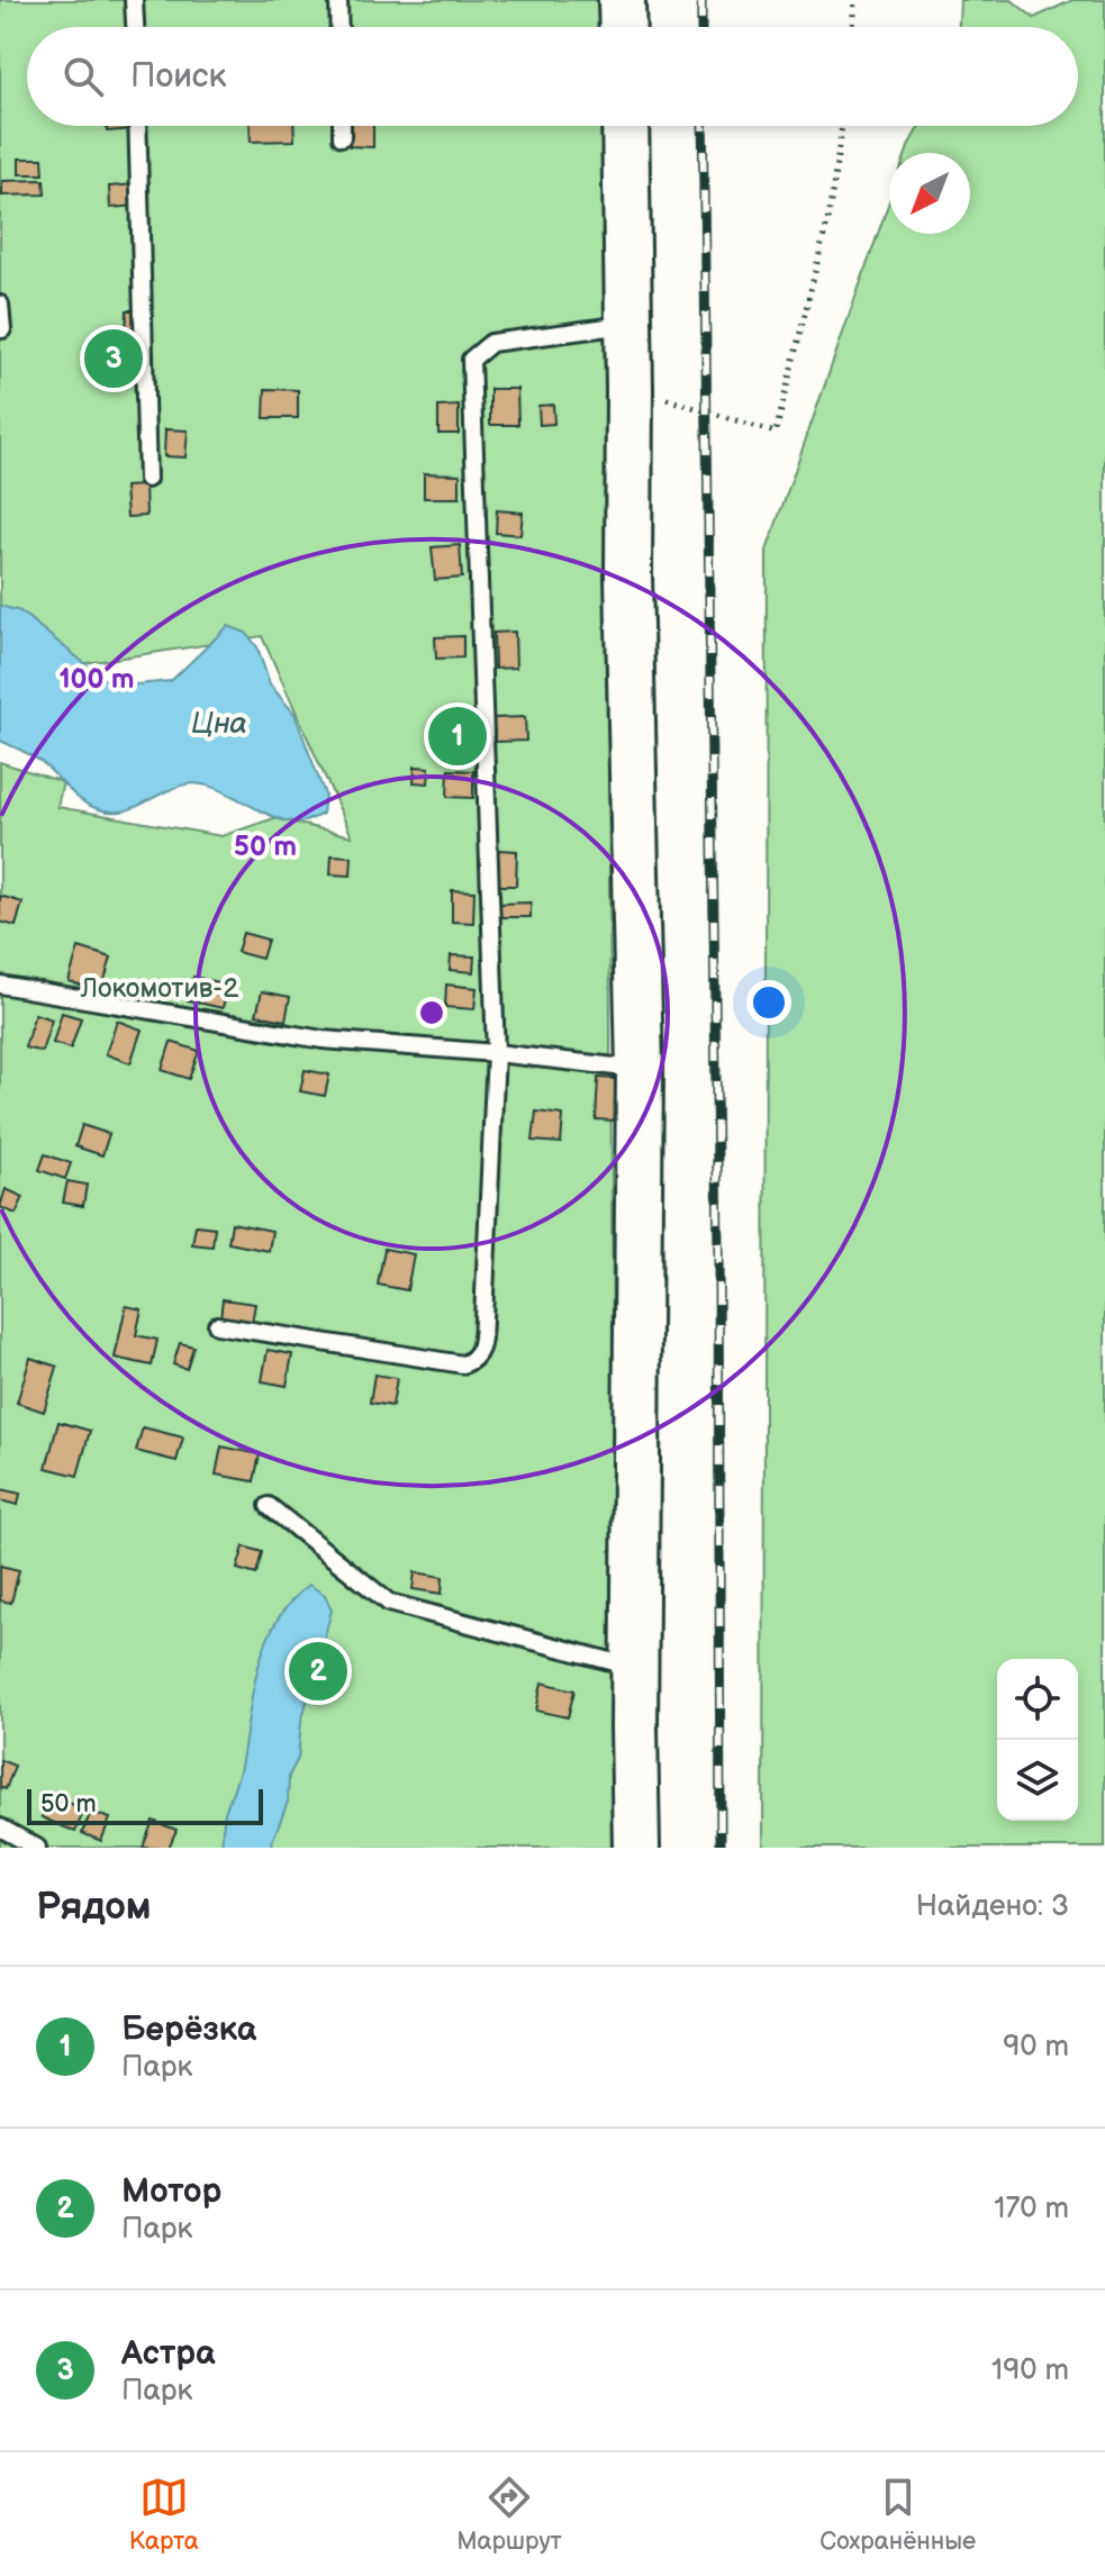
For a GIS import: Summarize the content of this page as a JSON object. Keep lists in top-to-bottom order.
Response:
{
  "water": ["Цна"],
  "parks": ["Локомотив-2"],
  "scale_bar": "50 m",
  "north": "bottom left",
  "page": {
    "search": "Поиск",
    "pins": ["3", "1", "2"],
    "scale": "50 m",
    "heading": ["Рядом", "Найдено: 3"],
    "list": [
      {
        "mark": "1",
        "name": "Берёзка",
        "note": "Парк",
        "value": "90 m"
      },
      {
        "mark": "2",
        "name": "Мотор",
        "note": "Парк",
        "value": "170 m"
      },
      {
        "mark": "3",
        "name": "Астра",
        "note": "Парк",
        "value": "190 m"
      }
    ],
    "nav": ["Карта", "Маршрут", "Сохранённые"]
  },
  "rings": ["100 m", "50 m"]
}
